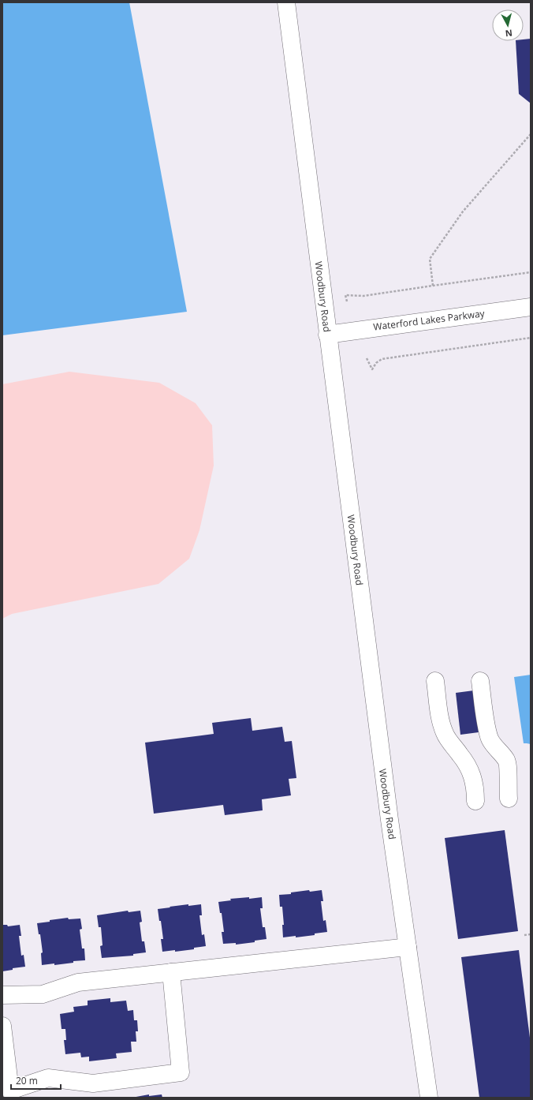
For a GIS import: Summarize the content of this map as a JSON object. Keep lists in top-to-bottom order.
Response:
{
  "streets": {
    "street": ["Woodbury Road", "Waterford Lakes Parkway"]
  },
  "crossings": [
    ["Woodbury Road", "Waterford Lakes Parkway"]
  ],
  "scale_bar": "20 m",
  "north": "bottom"
}
